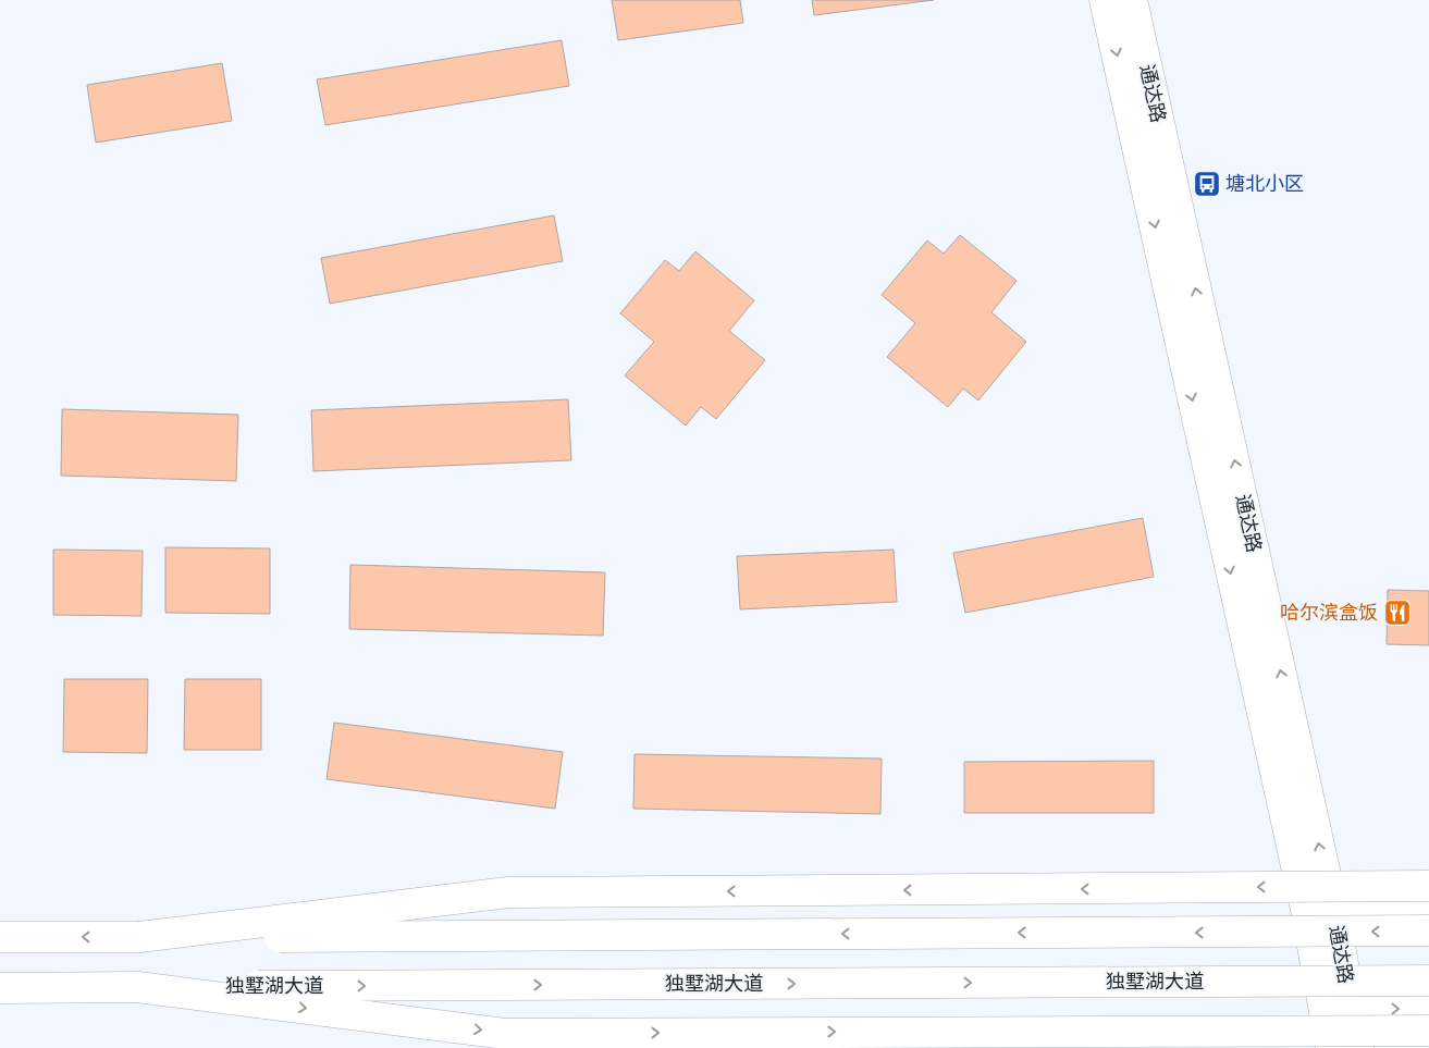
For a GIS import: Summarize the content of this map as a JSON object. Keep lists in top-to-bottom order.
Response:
{
  "streets": {
    "main road": ["通达路", "独墅湖大道"]
  },
  "places": {
    "bus stop": ["塘北小区"],
    "restaurant": ["哈尔滨盒饭"]
  }
}
